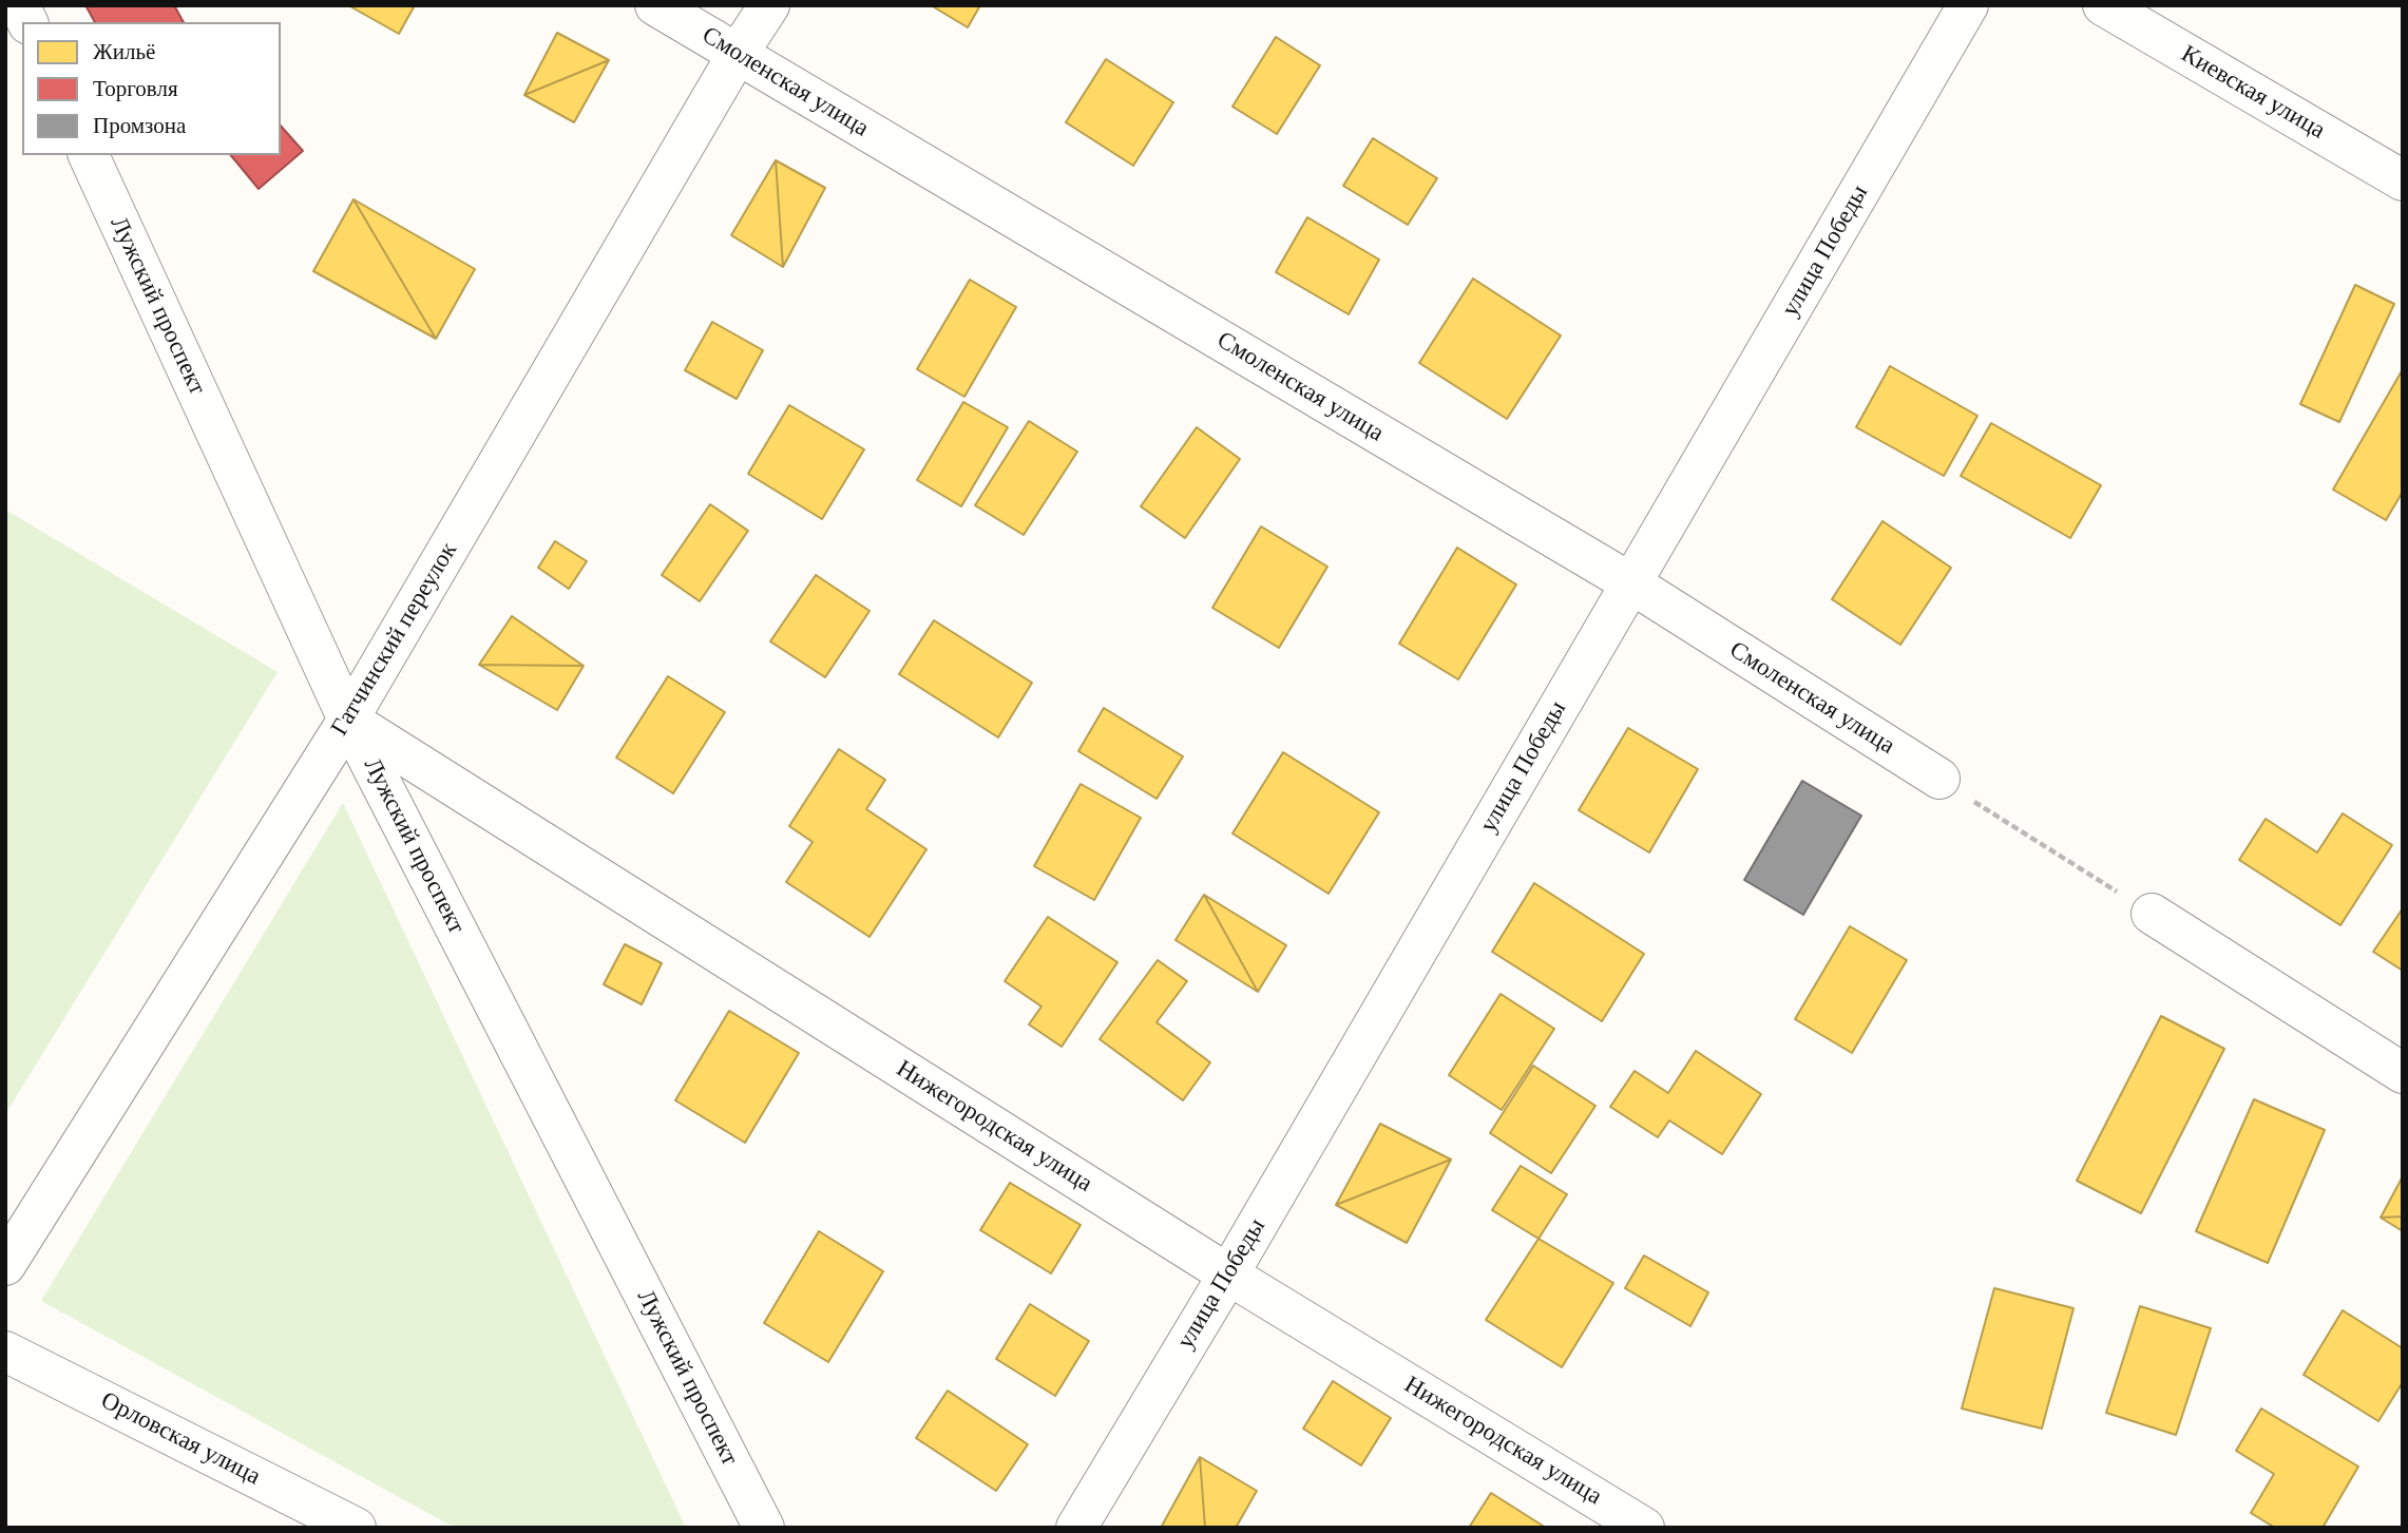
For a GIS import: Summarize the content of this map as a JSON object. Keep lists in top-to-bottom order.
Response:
{
  "streets": {
    "street": [
      "Смоленская улица",
      "Киевская улица",
      "улица Победы",
      "Лужский проспект",
      "Гатчинский переулок",
      "Нижегородская улица",
      "Орловская улица"
    ]
  },
  "crossings": [
    ["Смоленская улица", "улица Победы"],
    ["Смоленская улица", "Гатчинский переулок"],
    ["улица Победы", "Нижегородская улица"],
    ["Лужский проспект", "Гатчинский переулок"],
    ["Лужский проспект", "Нижегородская улица"],
    ["Гатчинский переулок", "Нижегородская улица"]
  ],
  "legend": ["Жильё", "Торговля", "Промзона"]
}
